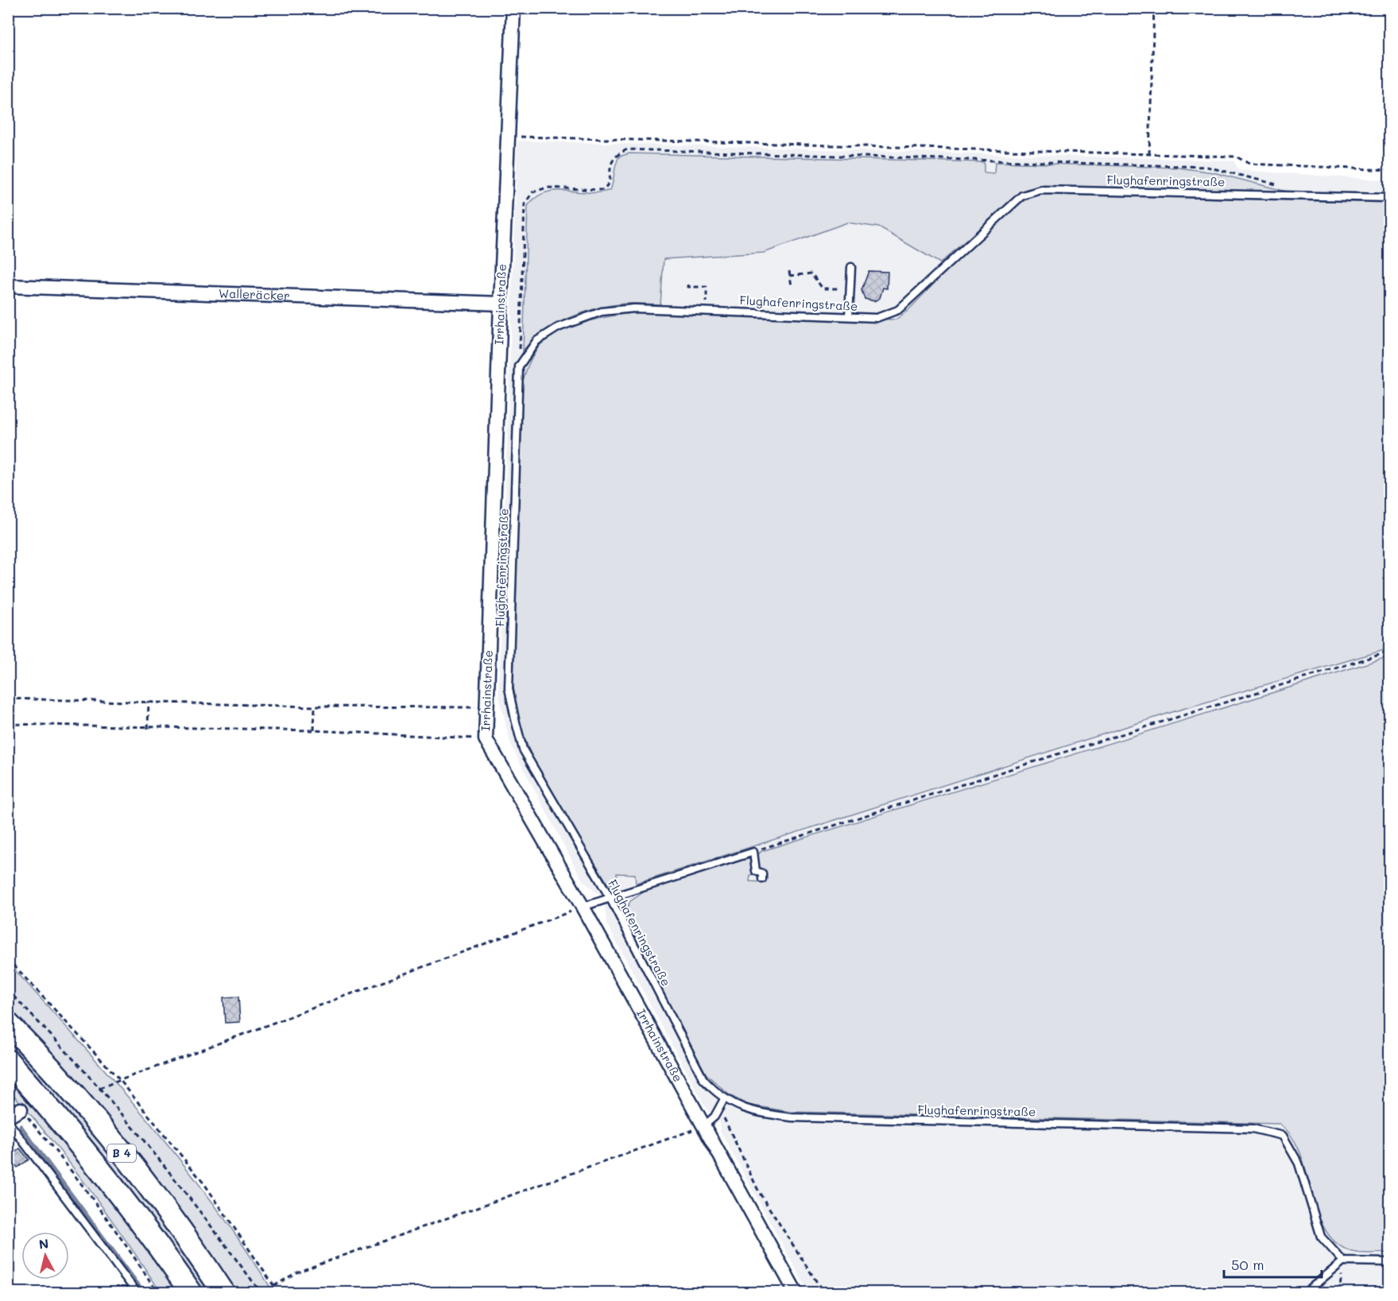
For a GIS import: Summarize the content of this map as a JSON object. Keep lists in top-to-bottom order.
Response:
{
  "streets": {
    "main road": ["B 4"],
    "street": ["Walleräcker", "Irrhainstraße"],
    "lane": ["Flughafenringstraße"]
  },
  "crossings": [
    ["Walleräcker", "Irrhainstraße"]
  ],
  "scale_bar": "50 m",
  "north": "top"
}
